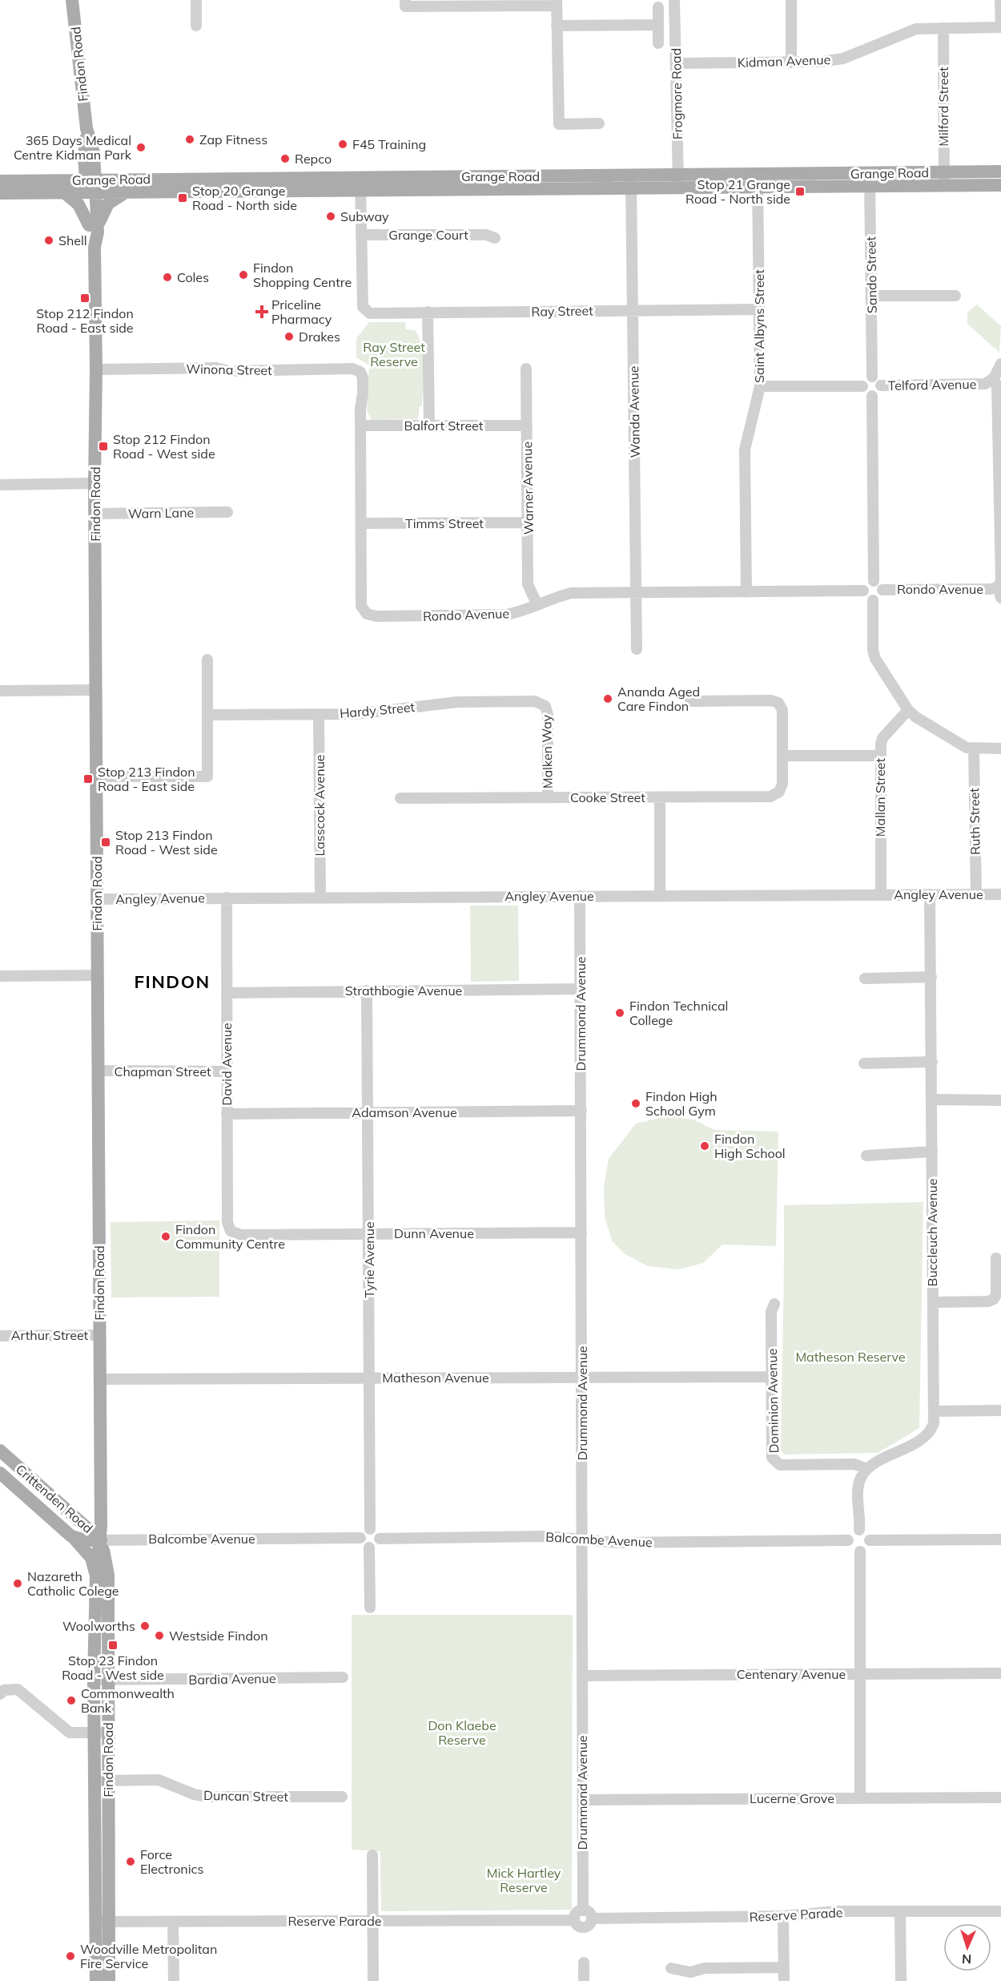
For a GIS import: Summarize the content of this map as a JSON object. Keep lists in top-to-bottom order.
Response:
{
  "streets": {
    "main road": ["Findon Road", "Grange Road", "Crittenden Road"],
    "street": [
      "Kidman Avenue",
      "Frogmore Road",
      "Milford Street",
      "Grange Court",
      "Sando Street",
      "Ray Street",
      "Saint Albyns Street",
      "Winona Street",
      "Telford Avenue",
      "Wanda Avenue",
      "Balfort Street",
      "Warner Avenue",
      "Warn Lane",
      "Timms Street",
      "Rondo Avenue",
      "Hardy Street",
      "Malken Way",
      "Cooke Street",
      "Mallan Street",
      "Lasscock Avenue",
      "Ruth Street",
      "Angley Avenue",
      "Strathbogie Avenue",
      "Drummond Avenue",
      "David Avenue",
      "Chapman Street",
      "Adamson Avenue",
      "Buccleuch Avenue",
      "Dunn Avenue",
      "Tyrie Avenue",
      "Arthur Street",
      "Matheson Avenue",
      "Dominion Avenue",
      "Balcombe Avenue",
      "Centenary Avenue",
      "Bardia Avenue",
      "Duncan Street",
      "Lucerne Grove",
      "Reserve Parade"
    ]
  },
  "crossings": [
    ["Kidman Avenue", "Frogmore Road"],
    ["Kidman Avenue", "Milford Street"],
    ["Findon Road", "Grange Road"],
    ["Findon Road", "Winona Street"],
    ["Findon Road", "Warn Lane"],
    ["Findon Road", "Angley Avenue"],
    ["Findon Road", "Chapman Street"],
    ["Findon Road", "Arthur Street"],
    ["Findon Road", "Matheson Avenue"],
    ["Findon Road", "Crittenden Road"],
    ["Findon Road", "Balcombe Avenue"],
    ["Findon Road", "Bardia Avenue"],
    ["Findon Road", "Duncan Street"],
    ["Findon Road", "Reserve Parade"],
    ["Frogmore Road", "Grange Road"],
    ["Milford Street", "Grange Road"],
    ["Grange Road", "Sando Street"],
    ["Grange Road", "Saint Albyns Street"],
    ["Grange Road", "Wanda Avenue"],
    ["Grange Court", "Ray Street"],
    ["Sando Street", "Telford Avenue"],
    ["Ray Street", "Saint Albyns Street"],
    ["Ray Street", "Wanda Avenue"],
    ["Saint Albyns Street", "Rondo Avenue"],
    ["Winona Street", "Rondo Avenue"],
    ["Wanda Avenue", "Rondo Avenue"],
    ["Balfort Street", "Warner Avenue"],
    ["Balfort Street", "Rondo Avenue"],
    ["Warner Avenue", "Timms Street"],
    ["Warner Avenue", "Rondo Avenue"],
    ["Timms Street", "Rondo Avenue"],
    ["Hardy Street", "Malken Way"],
    ["Hardy Street", "Lasscock Avenue"],
    ["Malken Way", "Cooke Street"],
    ["Mallan Street", "Angley Avenue"],
    ["Lasscock Avenue", "Angley Avenue"],
    ["Ruth Street", "Angley Avenue"],
    ["Angley Avenue", "Drummond Avenue"],
    ["Angley Avenue", "David Avenue"],
    ["Angley Avenue", "Buccleuch Avenue"],
    ["Strathbogie Avenue", "Drummond Avenue"],
    ["Strathbogie Avenue", "David Avenue"],
    ["Strathbogie Avenue", "Tyrie Avenue"],
    ["Drummond Avenue", "Adamson Avenue"],
    ["Drummond Avenue", "Dunn Avenue"],
    ["Drummond Avenue", "Matheson Avenue"],
    ["Drummond Avenue", "Balcombe Avenue"],
    ["Drummond Avenue", "Centenary Avenue"],
    ["Drummond Avenue", "Lucerne Grove"],
    ["Drummond Avenue", "Reserve Parade"],
    ["David Avenue", "Chapman Street"],
    ["David Avenue", "Adamson Avenue"],
    ["David Avenue", "Dunn Avenue"],
    ["Adamson Avenue", "Tyrie Avenue"],
    ["Buccleuch Avenue", "Dominion Avenue"],
    ["Dunn Avenue", "Tyrie Avenue"],
    ["Tyrie Avenue", "Matheson Avenue"],
    ["Tyrie Avenue", "Balcombe Avenue"],
    ["Matheson Avenue", "Dominion Avenue"],
    ["Crittenden Road", "Balcombe Avenue"]
  ],
  "districts": ["FINDON"],
  "parks": [
    "Ray Street Reserve",
    "Matheson Reserve",
    "Don Klaebe Reserve",
    "Mick Hartley Reserve"
  ],
  "places": {
    "other": [
      "Zap Fitness",
      "F45 Training",
      "365 Days Medical Centre Kidman Park",
      "Repco",
      "Subway",
      "Shell",
      "Findon Shopping Centre",
      "Coles",
      "Drakes",
      "Ananda Aged Care Findon",
      "Findon Technical College",
      "Findon High School Gym",
      "Findon High School",
      "Findon Community Centre",
      "Nazareth Catholic Colege",
      "Woolworths",
      "Westside Findon",
      "Commonwealth Bank",
      "Force Electronics",
      "Woodville Metropolitan Fire Service"
    ],
    "transit": [
      "Stop 21 Grange Road - North side",
      "Stop 20 Grange Road - North side",
      "Stop 212 Findon Road - East side",
      "Stop 212 Findon Road - West side",
      "Stop 213 Findon Road - East side",
      "Stop 213 Findon Road - West side",
      "Stop 23 Findon Road - West side"
    ],
    "health": ["Priceline Pharmacy"]
  },
  "north": "bottom"
}
